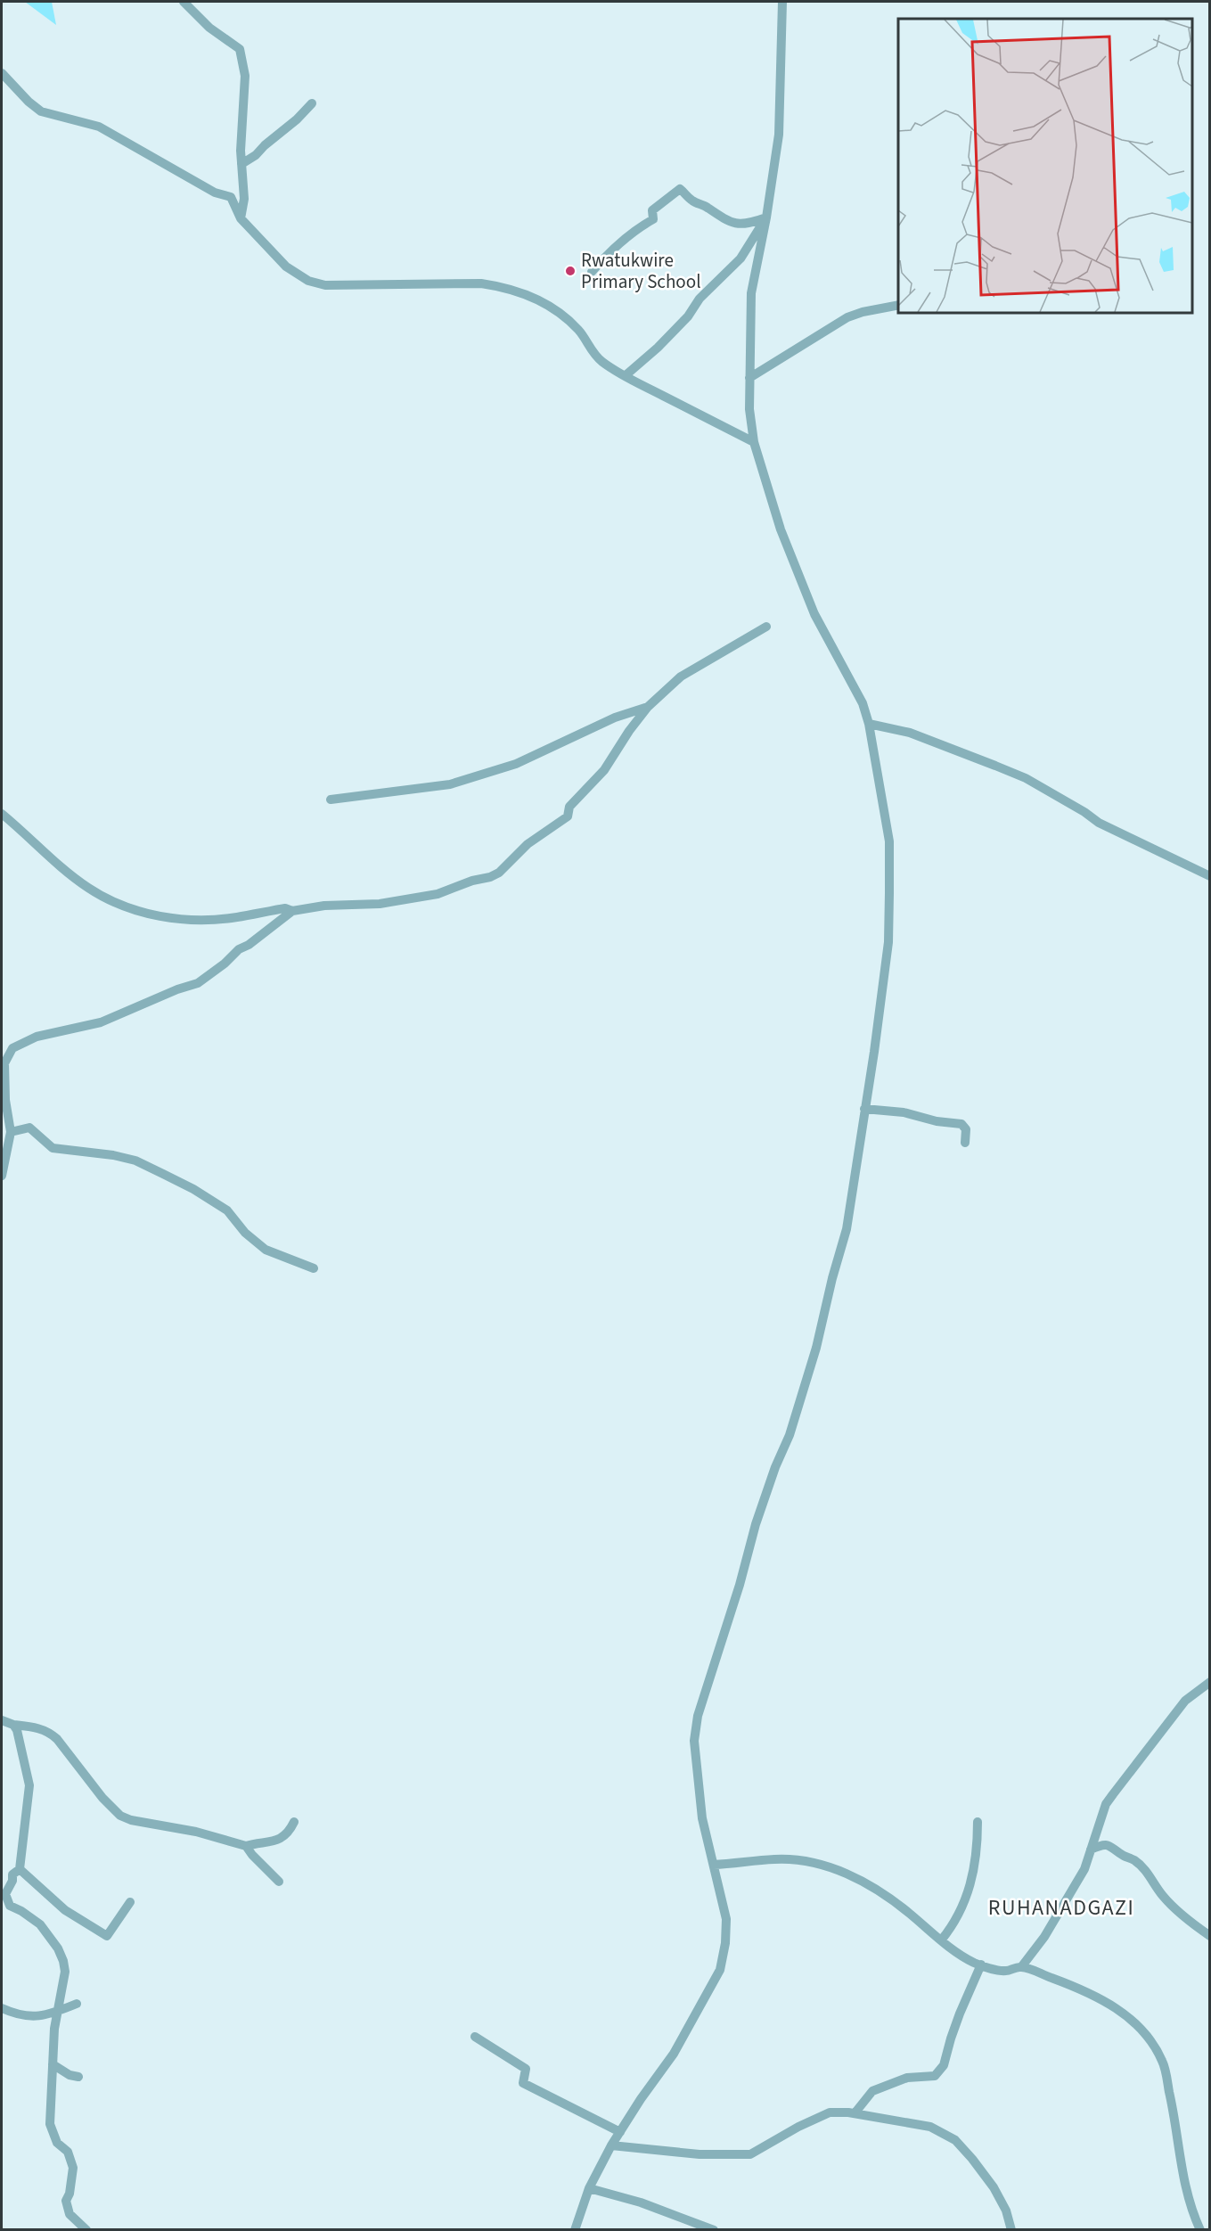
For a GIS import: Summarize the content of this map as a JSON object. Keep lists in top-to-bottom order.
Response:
{
  "districts": ["RUHANADGAZI"],
  "places": ["Rwatukwire Primary School"]
}
